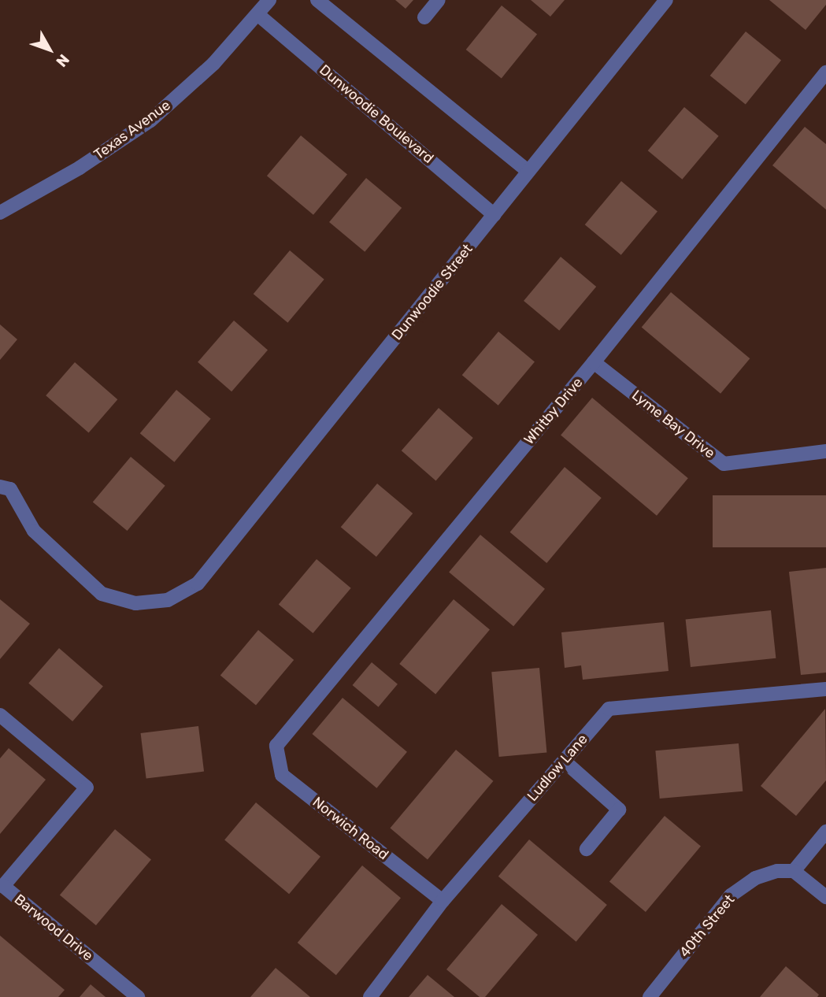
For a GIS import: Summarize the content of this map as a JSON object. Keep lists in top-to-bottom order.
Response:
{
  "streets": {
    "street": [
      "Dunwoodie Boulevard",
      "Texas Avenue",
      "Dunwoodie Street",
      "Whitby Drive",
      "Lyme Bay Drive",
      "Ludlow Lane",
      "Norwich Road",
      "40th Street",
      "Barwood Drive"
    ]
  },
  "crossings": [
    ["Dunwoodie Boulevard", "Texas Avenue"],
    ["Dunwoodie Boulevard", "Dunwoodie Street"],
    ["Whitby Drive", "Lyme Bay Drive"],
    ["Whitby Drive", "Norwich Road"],
    ["Ludlow Lane", "Norwich Road"]
  ],
  "north": "bottom right"
}
